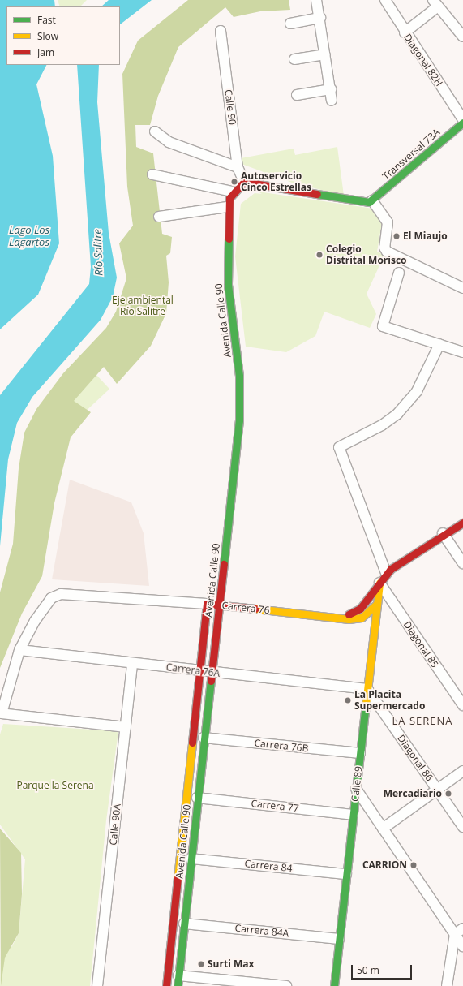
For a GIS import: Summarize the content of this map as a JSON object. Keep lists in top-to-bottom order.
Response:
{
  "streets": {
    "main road": [
      "Transversal 73A",
      "Avenida Calle 90",
      "Carrera 76",
      "Calle 89"
    ],
    "street": [
      "Diagonal 82H",
      "Calle 90",
      "Diagonal 85",
      "Carrera 76A",
      "Carrera 76B",
      "Diagonal 86",
      "Carrera 77",
      "Calle 90A",
      "Carrera 84",
      "Carrera 84A"
    ]
  },
  "crossings": [
    ["Avenida Calle 90", "Carrera 76"],
    ["Avenida Calle 90", "Carrera 76A"],
    ["Avenida Calle 90", "Carrera 76B"],
    ["Avenida Calle 90", "Carrera 77"],
    ["Avenida Calle 90", "Carrera 84"],
    ["Avenida Calle 90", "Carrera 84A"],
    ["Carrera 76", "Carrera 76A"],
    ["Carrera 76", "Calle 89"],
    ["Diagonal 85", "Calle 89"],
    ["Carrera 76A", "Diagonal 86"],
    ["Carrera 76A", "Calle 89"],
    ["Carrera 76A", "Calle 90A"],
    ["Carrera 76B", "Calle 89"],
    ["Diagonal 86", "Calle 89"],
    ["Calle 89", "Carrera 77"],
    ["Calle 89", "Carrera 84"],
    ["Calle 89", "Carrera 84A"]
  ],
  "districts": ["LA SERENA"],
  "water": ["Lago Los Lagartos", "Río Salitre"],
  "parks": ["Eje ambiental Río Salitre", "Parque la Serena"],
  "places": [
    "Autoservicio Cinco Estrellas",
    "El Miaujo",
    "Colegio Distrital Morisco",
    "La Placita Supermercado",
    "Mercadiario",
    "CARRION",
    "Surti Max"
  ],
  "legend": ["Fast", "Slow", "Jam"],
  "scale_bar": "50 m"
}
